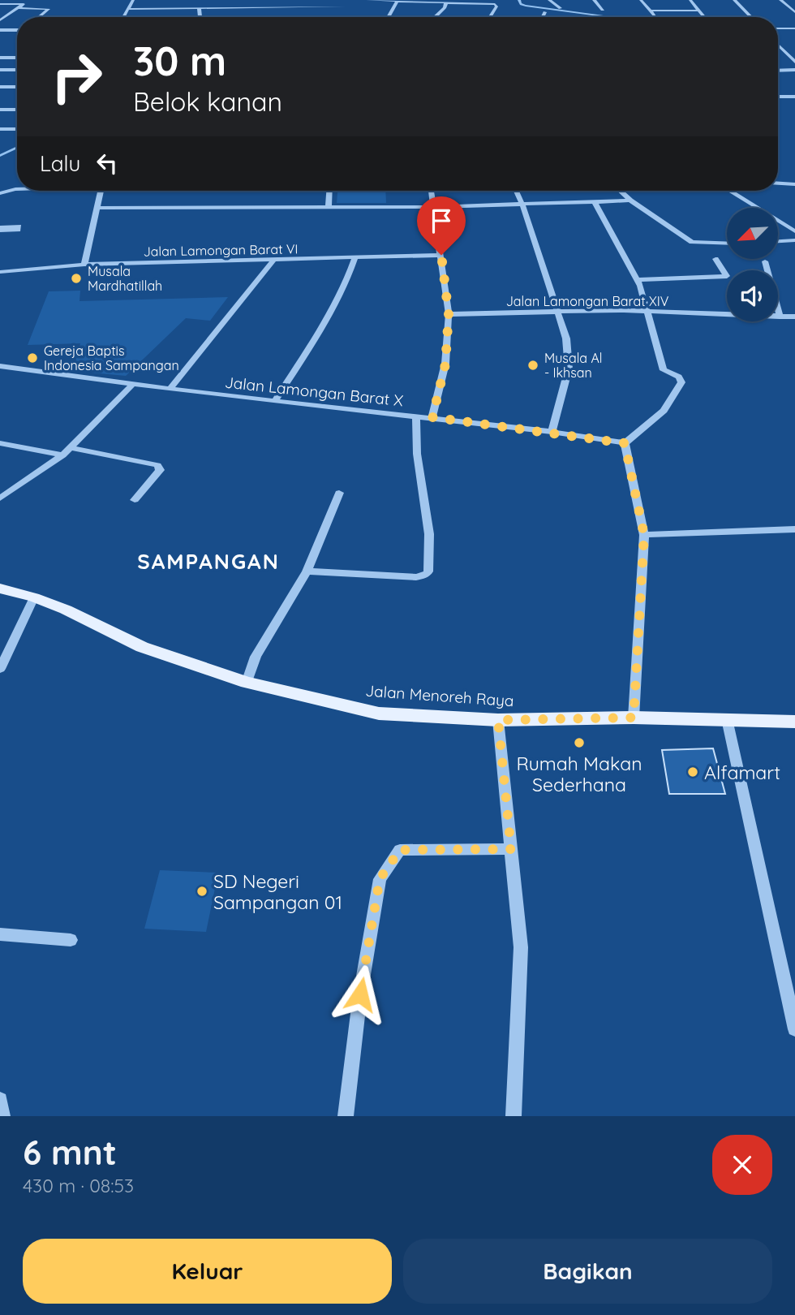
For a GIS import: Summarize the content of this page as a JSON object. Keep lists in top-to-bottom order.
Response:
{
  "streets": {
    "main road": ["Jalan Menoreh Raya"],
    "street": ["Jalan Lamongan Barat VI", "Jalan Lamongan Barat XIV", "Jalan Lamongan Barat X"]
  },
  "districts": ["SAMPANGAN"],
  "places": [
    "Musala Mardhatillah",
    "Gereja Baptis Indonesia Sampangan",
    "Musala Al - Ikhsan",
    "Rumah Makan Sederhana",
    "Alfamart",
    "SD Negeri Sampangan 01"
  ],
  "north": "bottom left",
  "page": {
    "turn": ["30 m", "Belok kanan"],
    "then": "Lalu",
    "heading": ["6 mnt", "430 m · 08:53"],
    "buttons": ["Keluar", "Bagikan"]
  }
}
